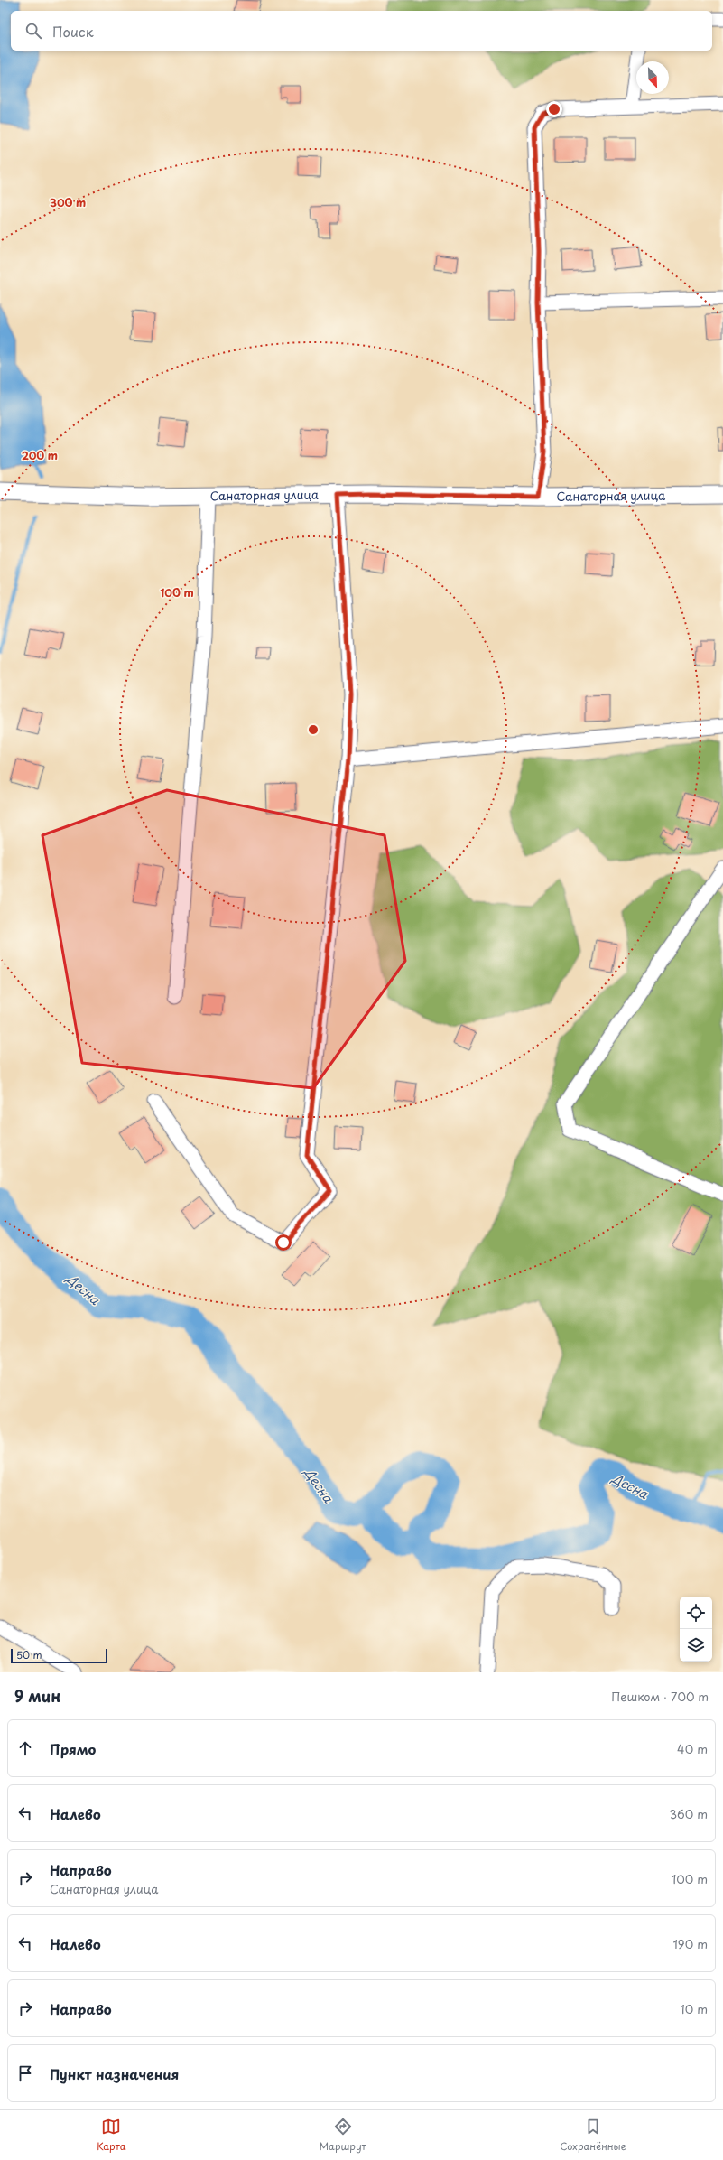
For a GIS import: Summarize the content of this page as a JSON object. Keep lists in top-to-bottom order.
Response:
{
  "streets": {
    "street": ["Санаторная улица"]
  },
  "water": ["Десна"],
  "scale_bar": "50 m",
  "north": "bottom right",
  "page": {
    "search": "Поиск",
    "scale": "50 m",
    "heading": ["9 мин", "Пешком · 700 m"],
    "list": [
      ["Прямо", "40 m"],
      ["Налево", "360 m"],
      ["Направо", "Санаторная улица", "100 m"],
      ["Налево", "190 m"],
      ["Направо", "10 m"],
      "Пункт назначения"
    ],
    "nav": ["Карта", "Маршрут", "Сохранённые"]
  },
  "rings": ["300 m", "200 m", "100 m"]
}
